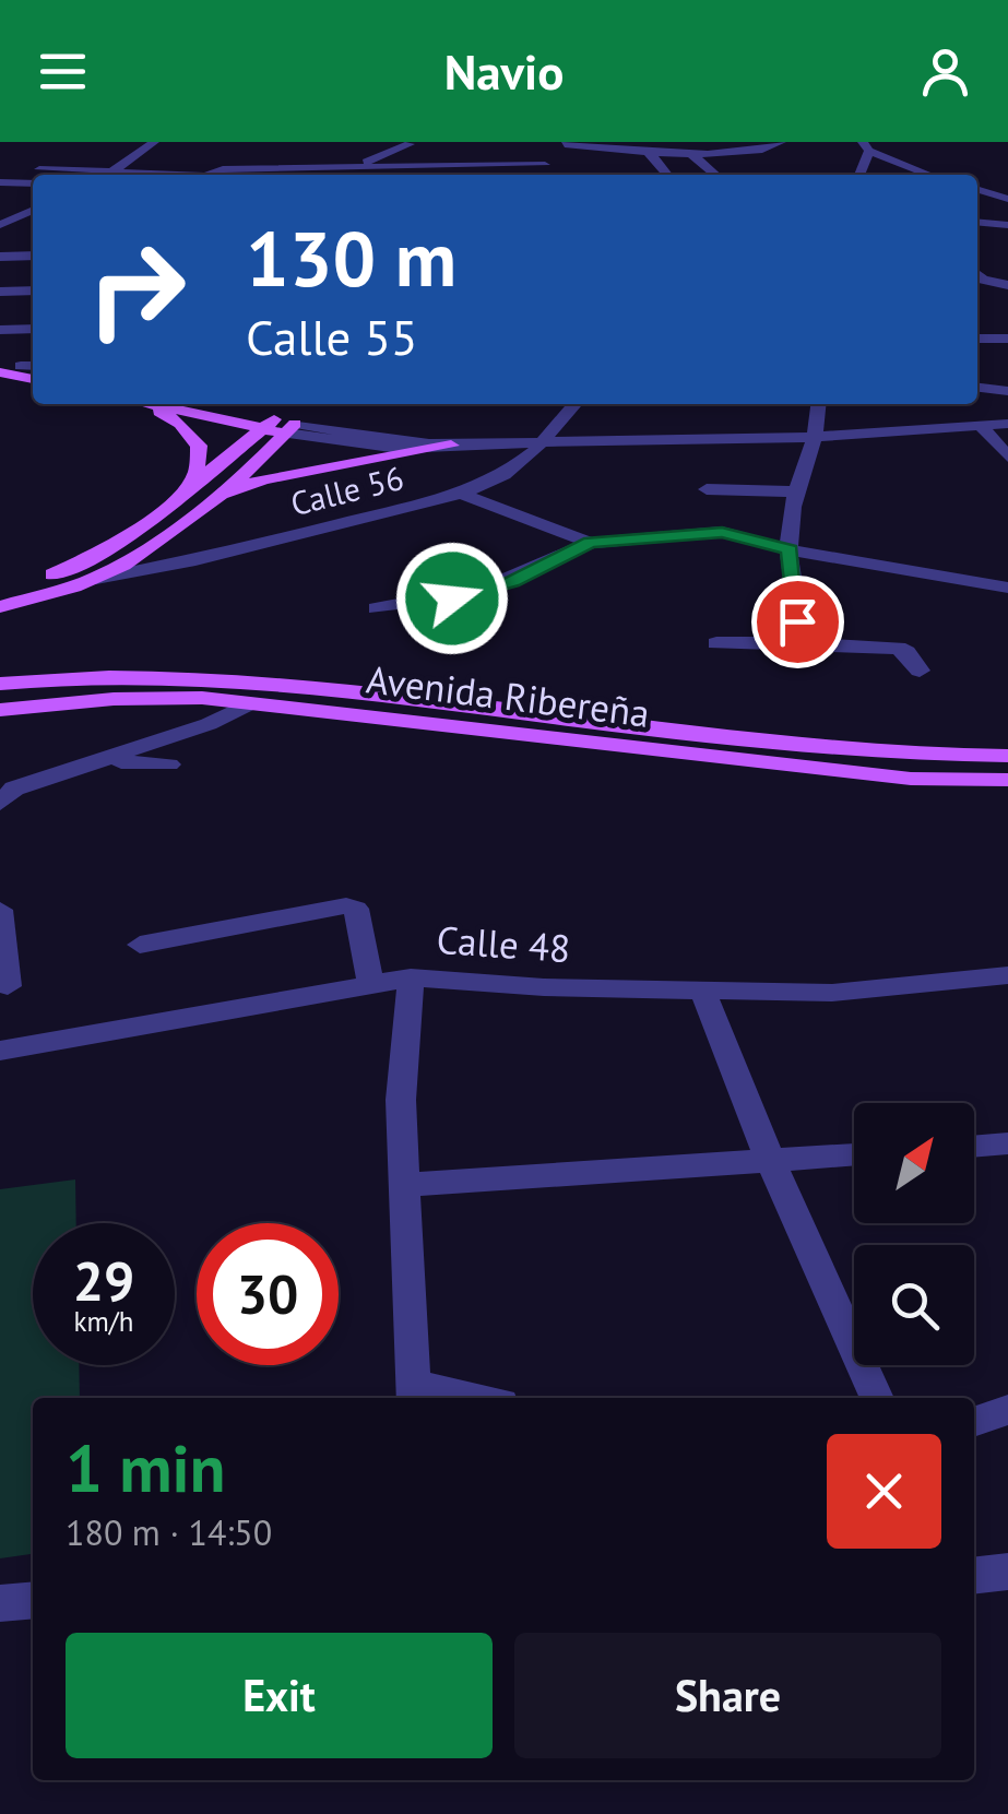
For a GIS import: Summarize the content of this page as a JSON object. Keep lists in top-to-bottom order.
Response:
{
  "streets": {
    "main road": ["Avenida Ribereña"],
    "street": ["Calle 56", "Calle 48"]
  },
  "north": "top right",
  "page": {
    "header": "Navio",
    "turn": ["130 m", "Calle 55"],
    "speed": "29 km/h",
    "limit": "30",
    "heading": ["1 min", "180 m · 14:50"],
    "buttons": ["Exit", "Share"]
  }
}
